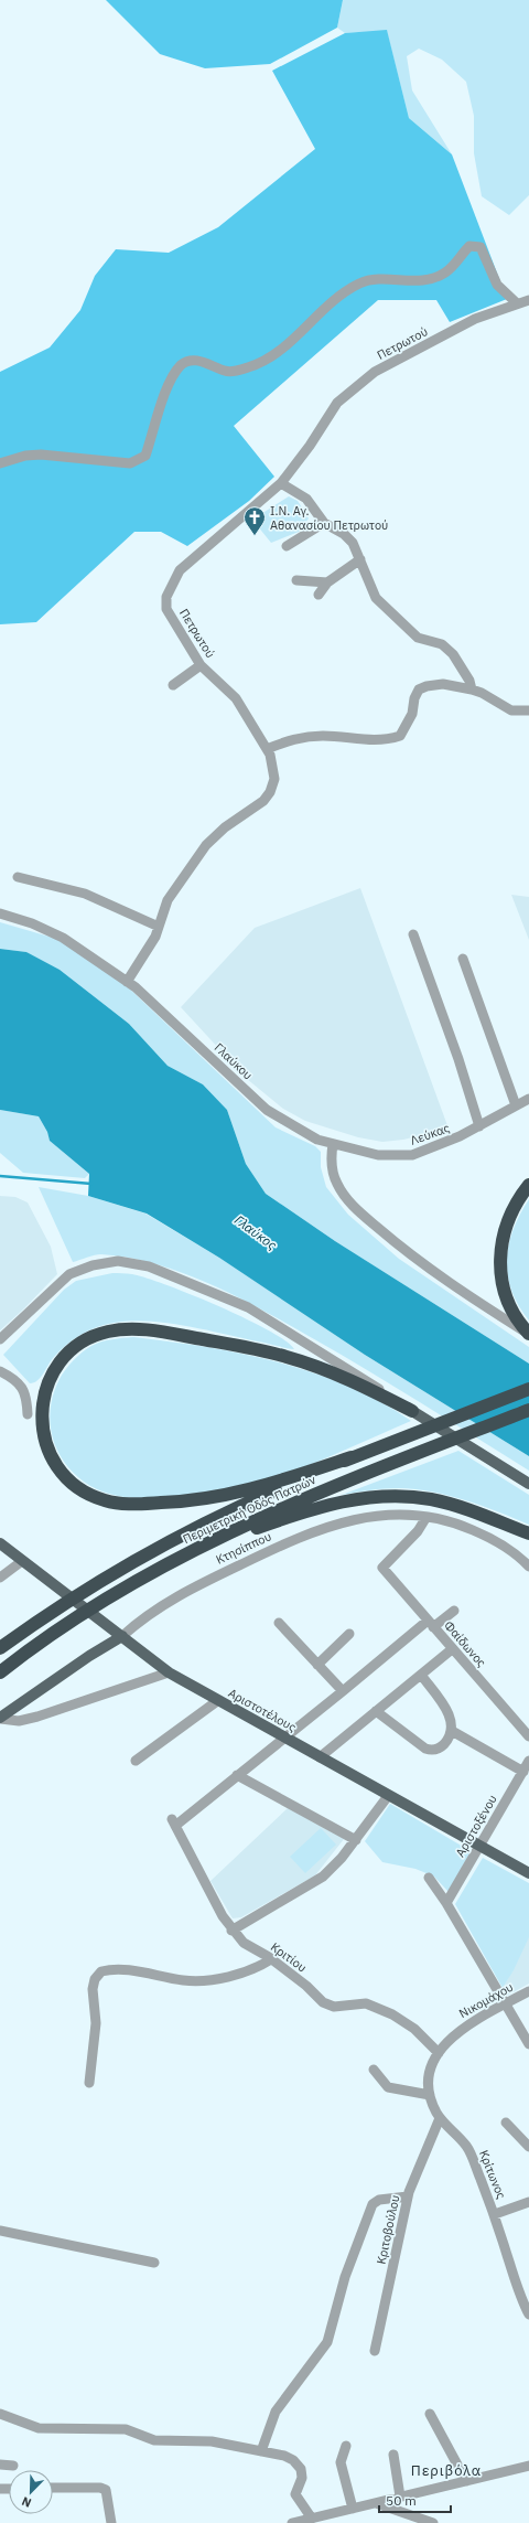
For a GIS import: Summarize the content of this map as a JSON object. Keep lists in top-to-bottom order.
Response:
{
  "streets": {
    "highway": ["Περιμετρική Οδός Πατρών"],
    "main road": ["Κτησίππου", "Αριστοτέλους"],
    "street": [
      "Πετρωτού",
      "Γλαύκου",
      "Λεύκας",
      "Φαίδωνος",
      "Αριστοξένου",
      "Κριτίου",
      "Νικομάχου",
      "Κρίτωνος",
      "Κριτοβούλου"
    ]
  },
  "crossings": [
    ["Πετρωτού", "Γλαύκου"],
    ["Γλαύκου", "Λεύκας"],
    ["Κτησίππου", "Φαίδωνος"],
    ["Κτησίππου", "Αριστοτέλους"],
    ["Αριστοτέλους", "Αριστοξένου"],
    ["Κριτίου", "Νικομάχου"],
    ["Κριτίου", "Κρίτωνος"],
    ["Νικομάχου", "Κρίτωνος"],
    ["Κρίτωνος", "Κριτοβούλου"]
  ],
  "districts": ["Περιβόλα"],
  "water": ["Γλαύκος"],
  "places": {
    "church": ["Ι.Ν. Αγ. Αθανασίου Πετρωτού"]
  },
  "scale_bar": "50 m",
  "north": "bottom left"
}
